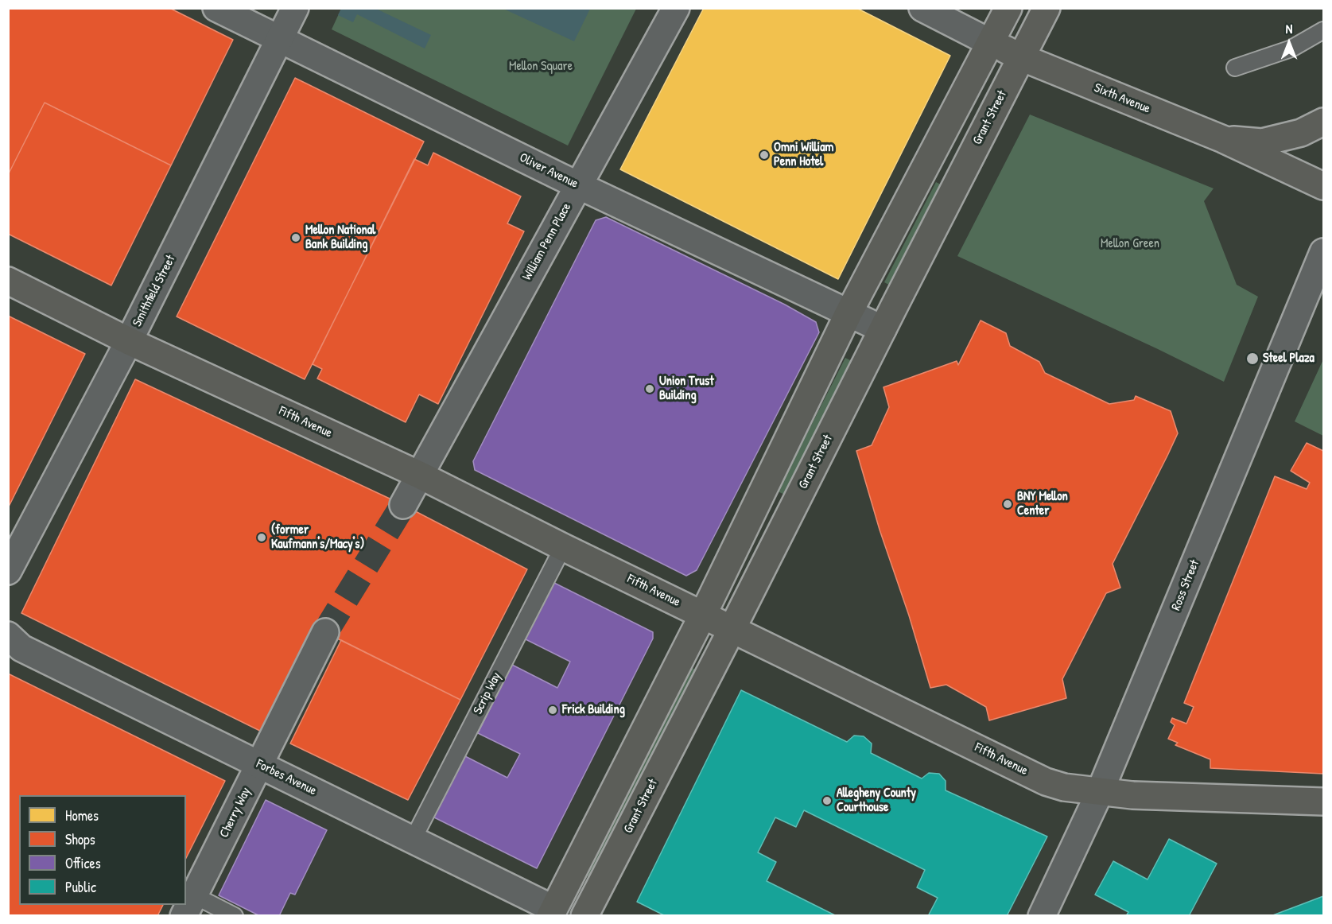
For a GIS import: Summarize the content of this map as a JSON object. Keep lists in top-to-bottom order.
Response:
{
  "streets": {
    "main road": ["Sixth Avenue", "Grant Street", "Fifth Avenue"],
    "street": [
      "Oliver Avenue",
      "William Penn Place",
      "Smithfield Street",
      "Ross Street",
      "Forbes Avenue",
      "Cherry Way"
    ],
    "lane": ["Scrip Way"]
  },
  "crossings": [
    ["Sixth Avenue", "Grant Street"],
    ["Grant Street", "Oliver Avenue"],
    ["Grant Street", "Fifth Avenue"],
    ["Oliver Avenue", "William Penn Place"],
    ["Oliver Avenue", "Smithfield Street"],
    ["William Penn Place", "Fifth Avenue"],
    ["Smithfield Street", "Fifth Avenue"],
    ["Fifth Avenue", "Ross Street"],
    ["Fifth Avenue", "Scrip Way"],
    ["Scrip Way", "Forbes Avenue"],
    ["Forbes Avenue", "Cherry Way"]
  ],
  "parks": ["Mellon Square", "Mellon Green"],
  "places": [
    "Omni William Penn Hotel",
    "Mellon National Bank Building",
    "Steel Plaza",
    "Union Trust Building",
    "BNY Mellon Center",
    "(former Kaufmann's/Macy's)",
    "Frick Building",
    "Allegheny County Courthouse"
  ],
  "legend": [
    "Homes",
    "Shops",
    "Offices",
    "Public"
  ],
  "north": "top"
}
